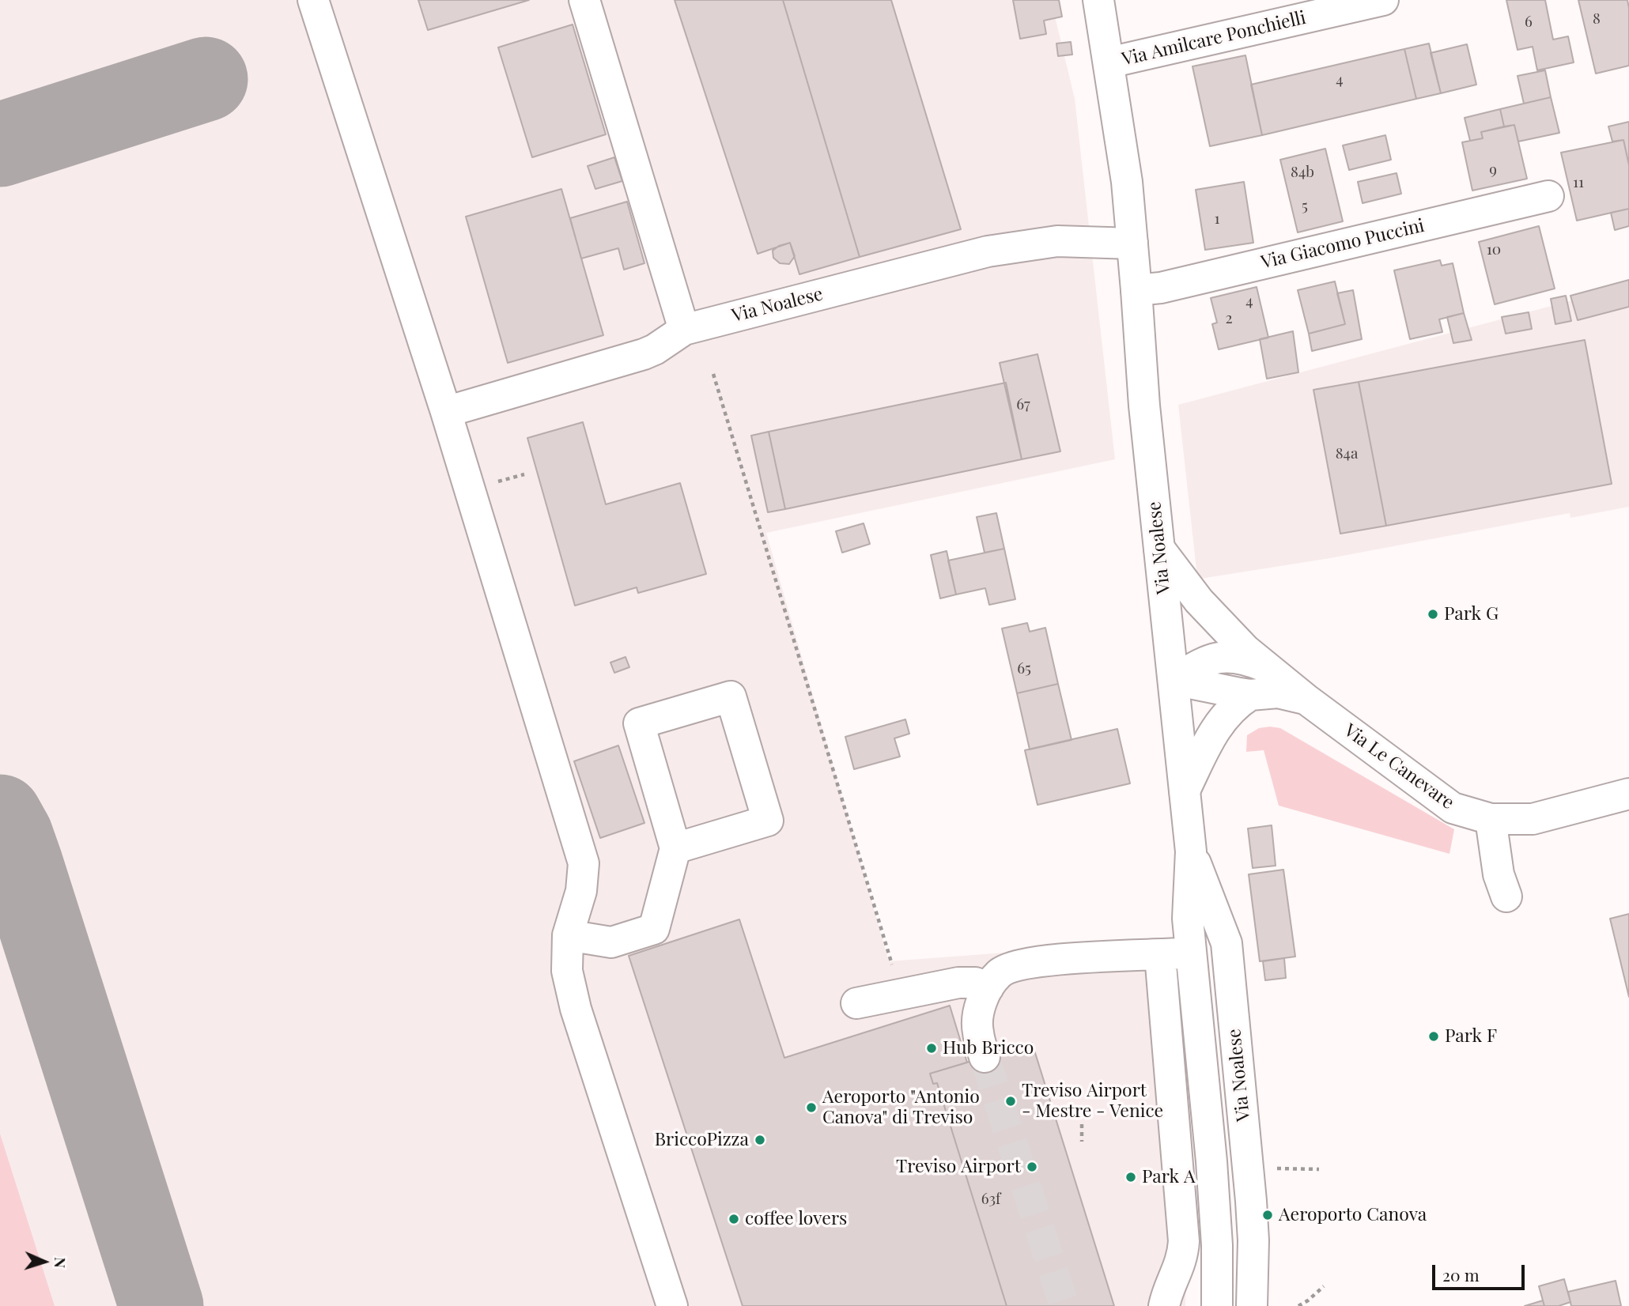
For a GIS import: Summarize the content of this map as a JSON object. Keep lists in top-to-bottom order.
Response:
{
  "streets": {
    "main road": [
      "Via Amilcare Ponchielli",
      "Via Giacomo Puccini",
      "Via Noalese",
      "Via Le Canevare"
    ]
  },
  "crossings": [
    ["Via Amilcare Ponchielli", "Via Noalese"],
    ["Via Giacomo Puccini", "Via Noalese"],
    ["Via Noalese", "Via Le Canevare"]
  ],
  "places": [
    "Park G",
    "Park F",
    "Hub Bricco",
    "Treviso Airport - Mestre - Venice",
    "Aeroporto \"Antonio Canova\" di Treviso",
    "BriccoPizza",
    "Treviso Airport",
    "Park A",
    "Aeroporto Canova",
    "coffee lovers"
  ],
  "house_numbers": [
    "8",
    "6",
    "4",
    "9",
    "84b",
    "11",
    "5",
    "1",
    "10",
    "4",
    "2",
    "67",
    "84a",
    "65",
    "63f"
  ],
  "scale_bar": "20 m",
  "north": "right"
}
